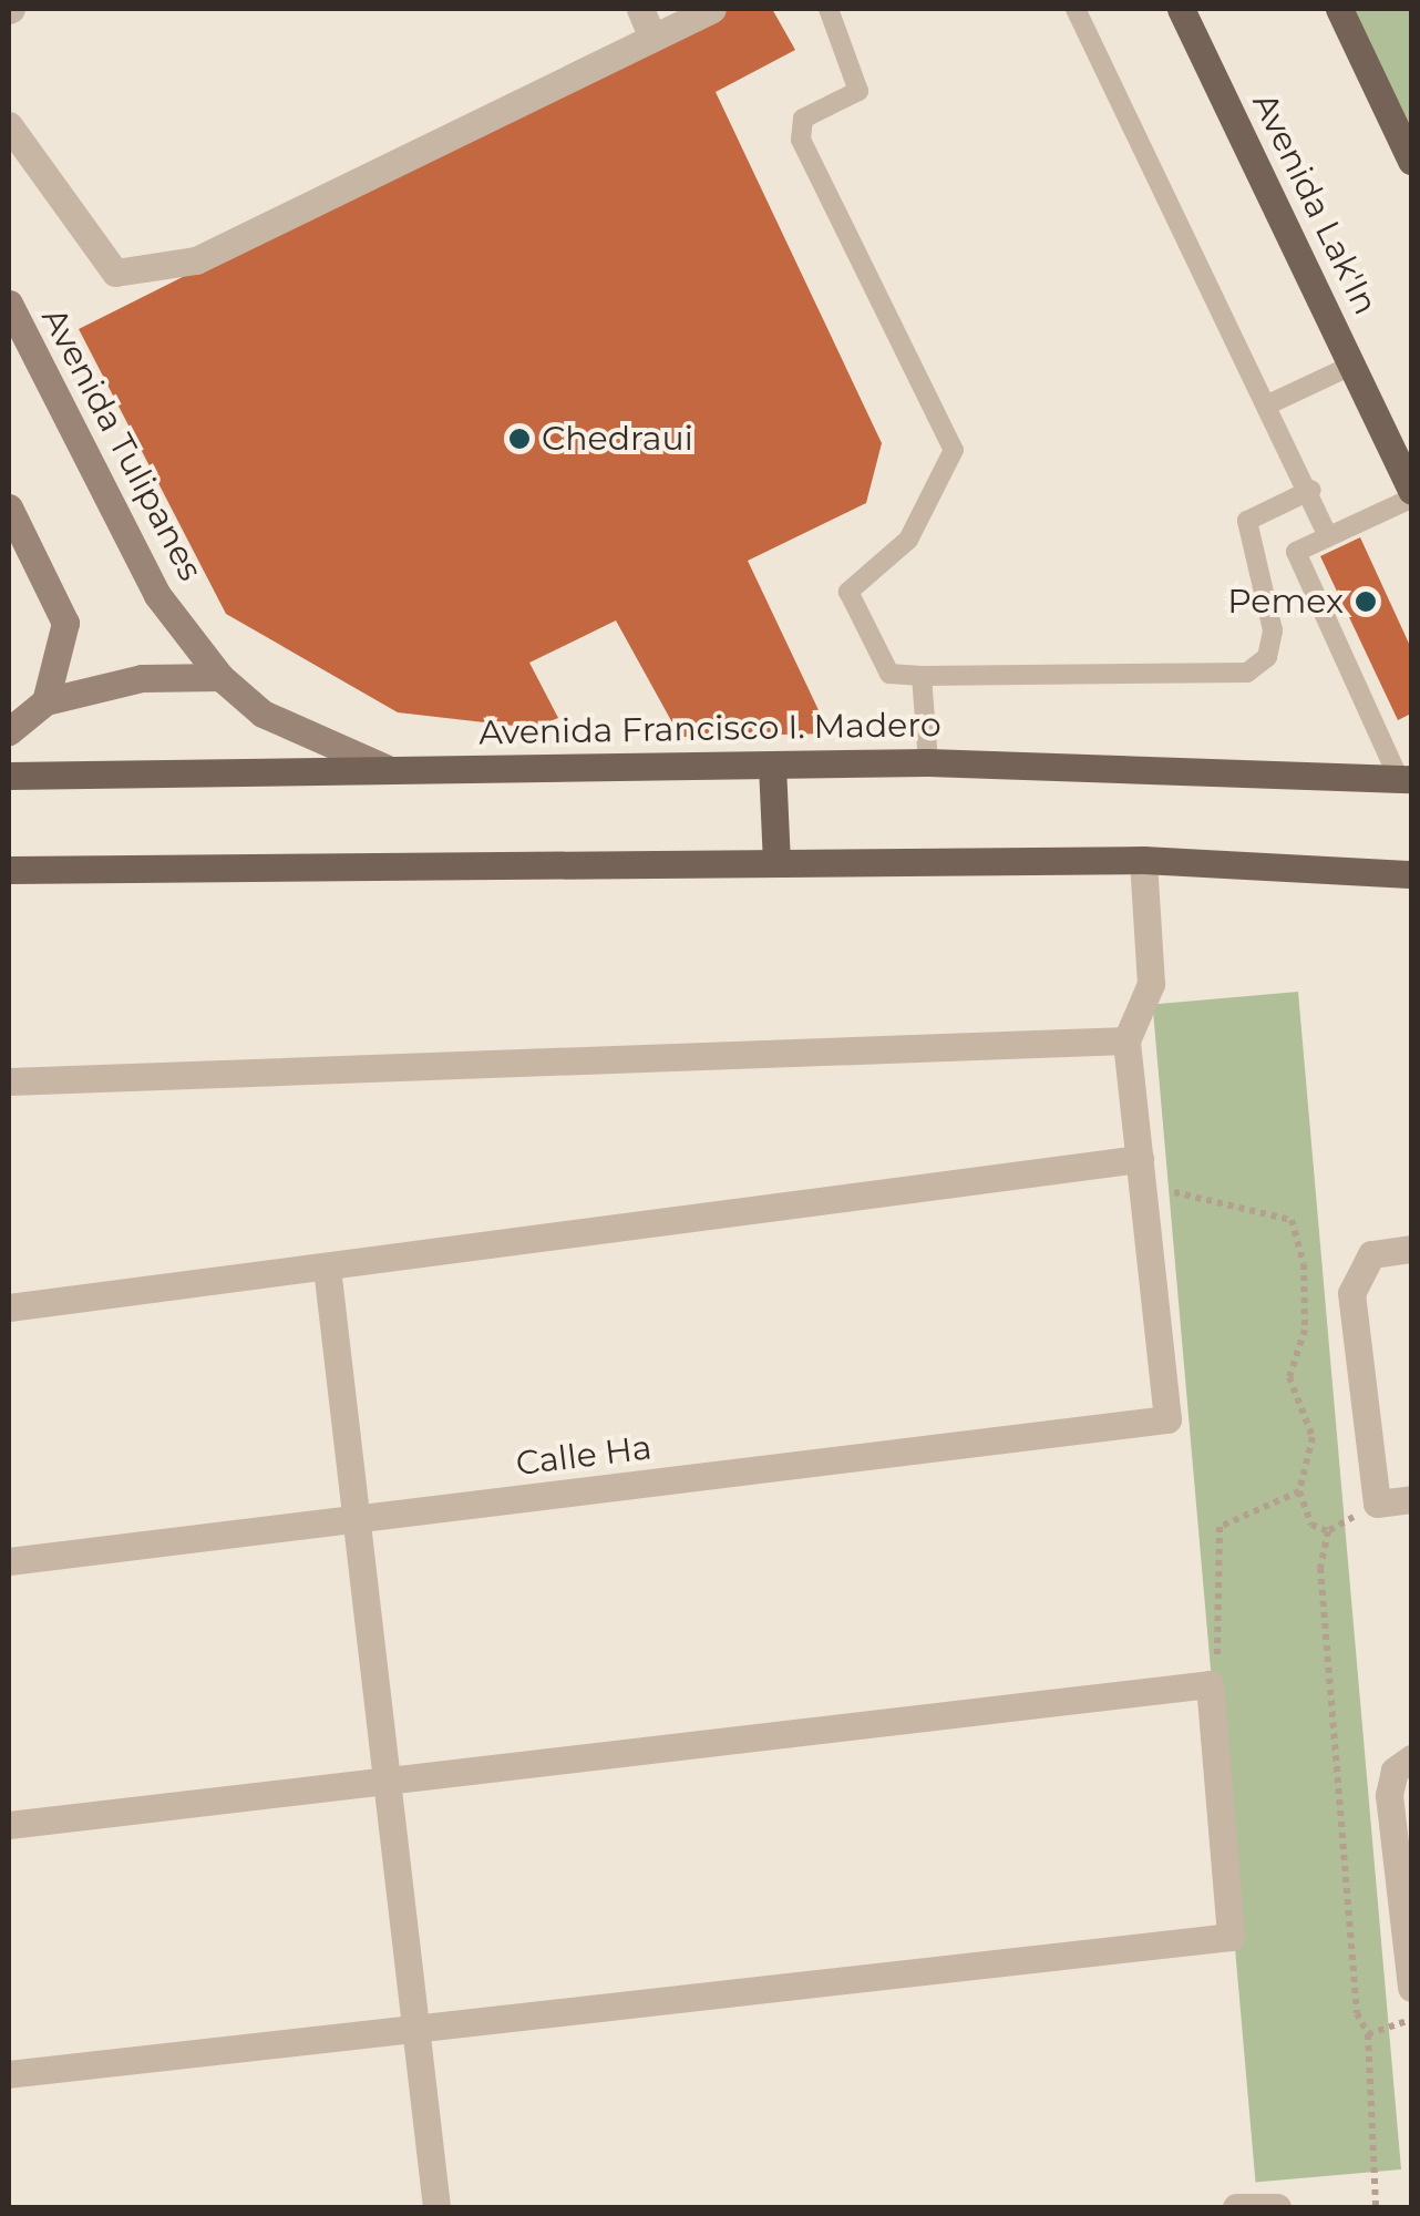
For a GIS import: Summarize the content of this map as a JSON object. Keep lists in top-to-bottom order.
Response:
{
  "streets": {
    "main road": ["Avenida Lak'In", "Avenida Tulipanes", "Avenida Francisco I. Madero"],
    "street": ["Calle Ha"]
  },
  "crossings": [
    ["Avenida Tulipanes", "Avenida Francisco I. Madero"]
  ],
  "places": ["Chedraui", "Pemex"]
}
